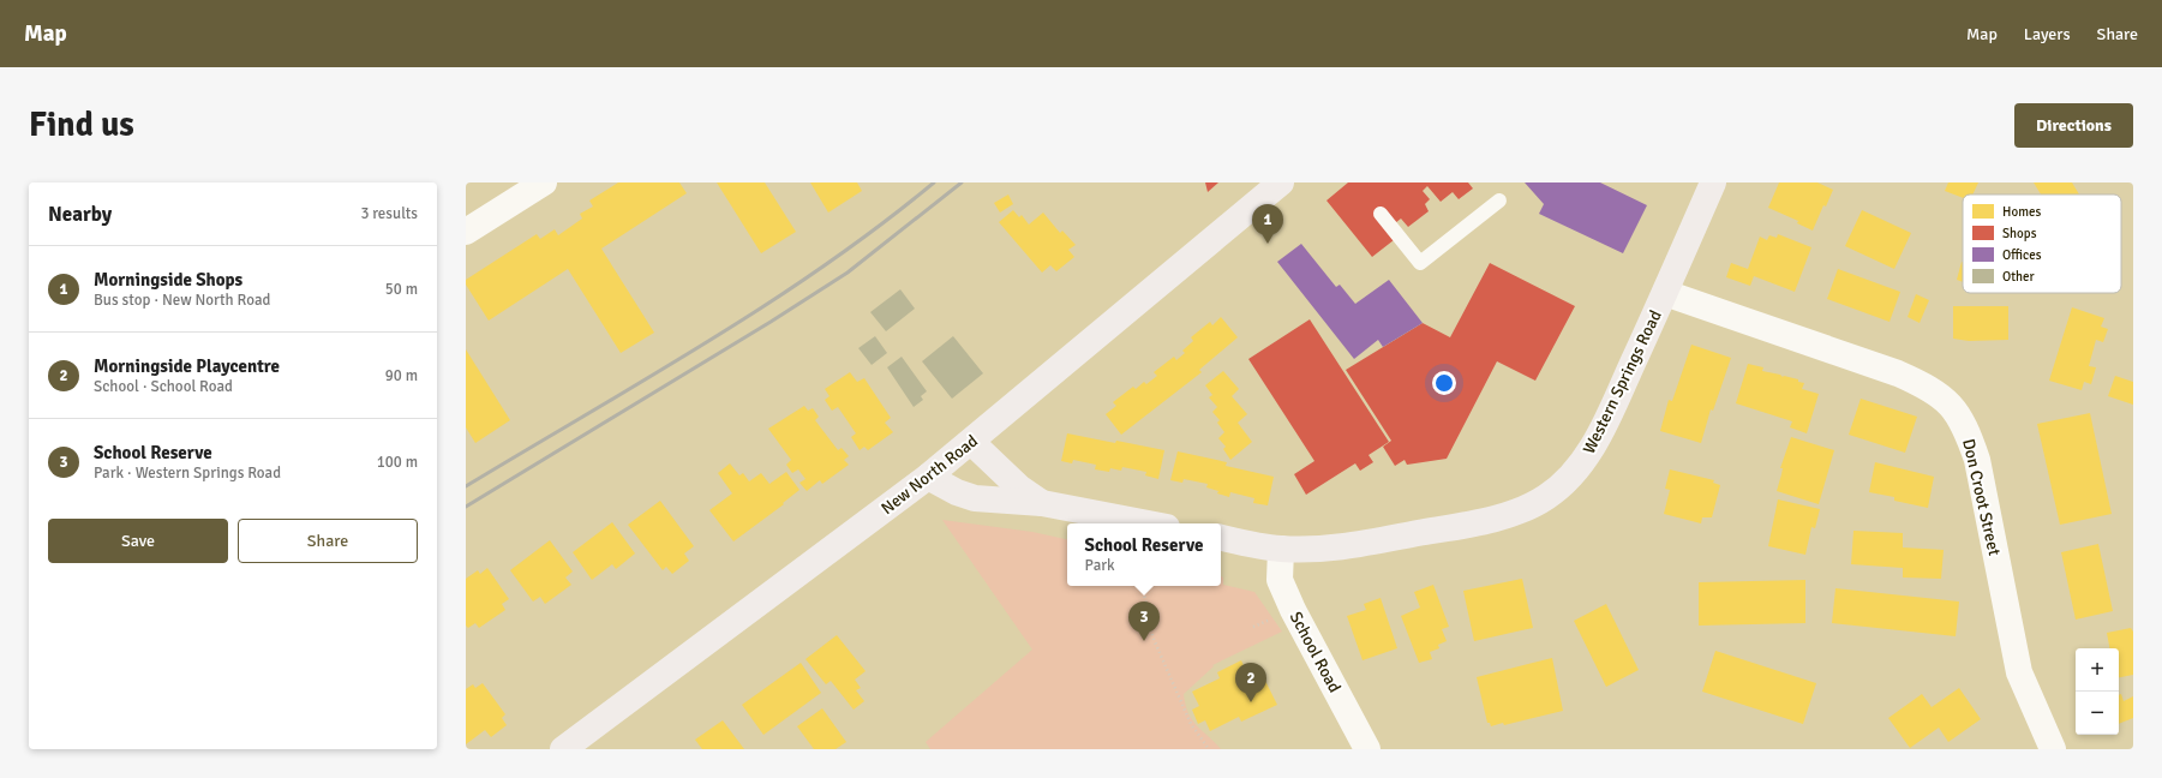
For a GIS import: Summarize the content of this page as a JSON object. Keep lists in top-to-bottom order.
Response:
{
  "streets": {
    "street": [
      "Western Springs Road",
      "New North Road",
      "Don Croot Street",
      "School Road"
    ]
  },
  "crossings": [
    ["Western Springs Road", "Don Croot Street"],
    ["Western Springs Road", "School Road"]
  ],
  "legend": [
    "Homes",
    "Shops",
    "Offices",
    "Other"
  ],
  "page": {
    "header": "Map",
    "nav": ["Map", "Layers", "Share"],
    "buttons": [
      "Directions",
      ["Save", "Share"]
    ],
    "title": "Find us",
    "heading": ["Nearby", "3 results"],
    "pins": ["1", "3", "2"],
    "list": [
      {
        "mark": "1",
        "name": "Morningside Shops",
        "note": "Bus stop · New North Road",
        "value": "50 m"
      },
      {
        "mark": "2",
        "name": "Morningside Playcentre",
        "note": "School · School Road",
        "value": "90 m"
      },
      {
        "mark": "3",
        "name": "School Reserve",
        "note": "Park · Western Springs Road",
        "value": "100 m"
      }
    ],
    "popup": ["School Reserve", "Park"],
    "map_buttons": ["+", "−"]
  }
}
